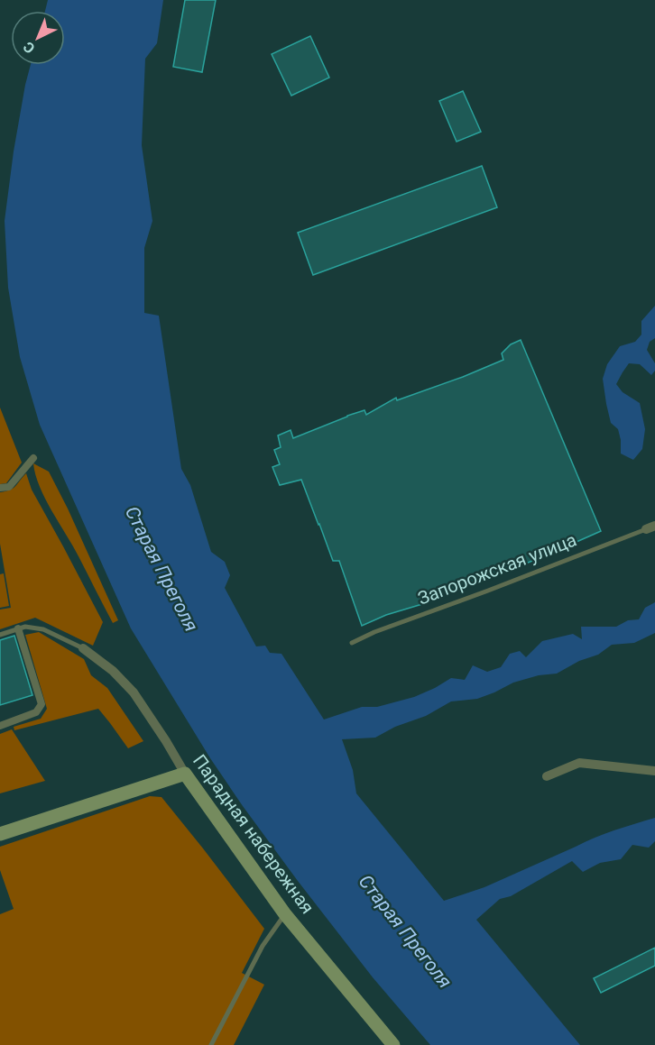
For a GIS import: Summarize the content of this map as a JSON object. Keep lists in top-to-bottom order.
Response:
{
  "streets": {
    "main road": ["Парадная набережная"],
    "lane": ["Запорожская улица"]
  },
  "water": ["Старая Преголя"],
  "north": "bottom left"
}
